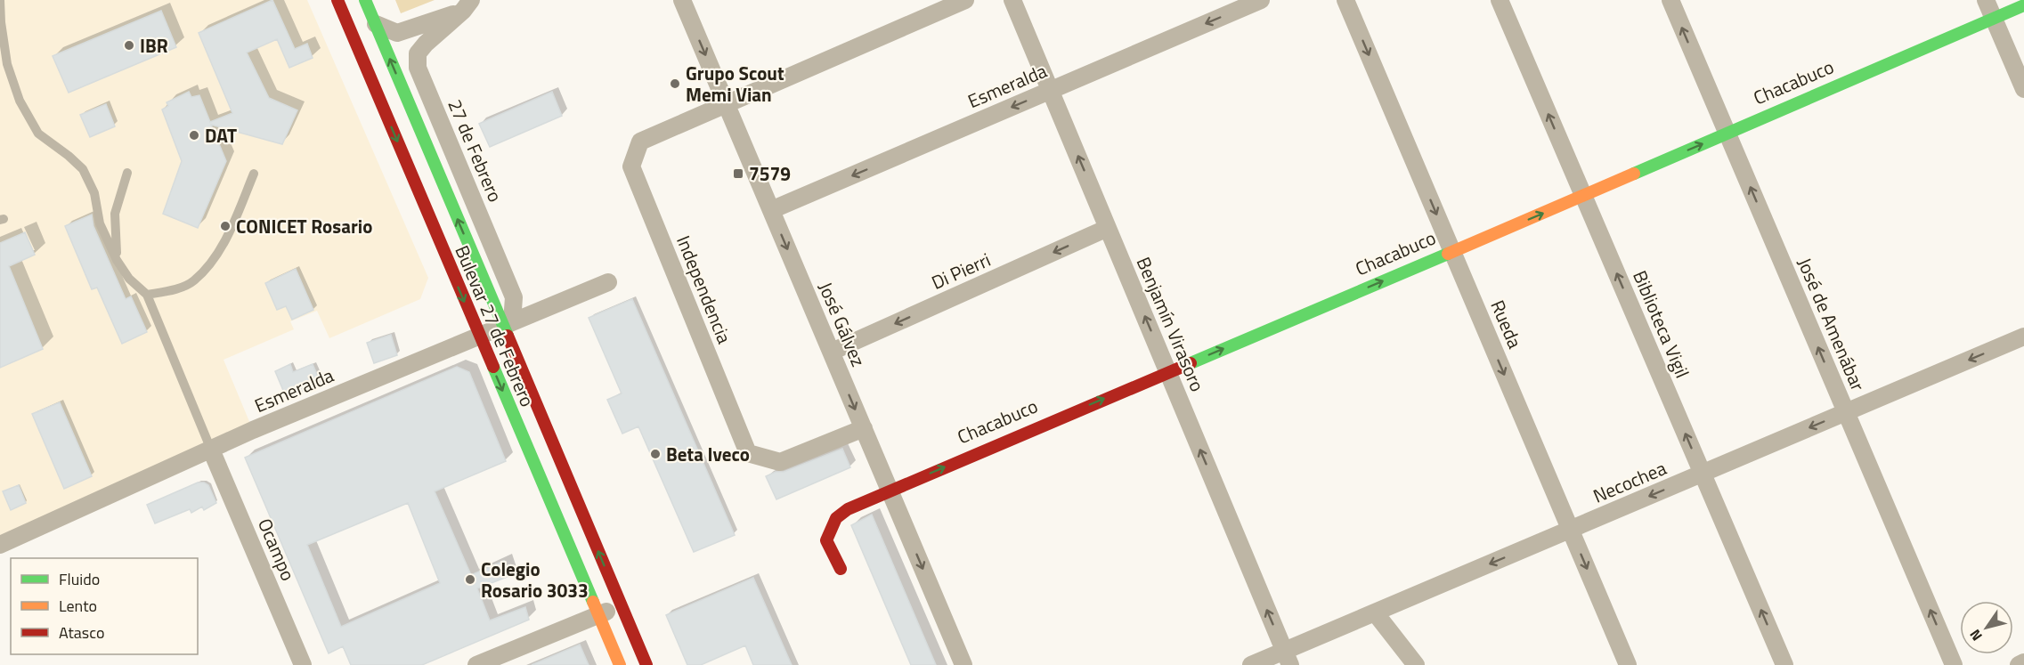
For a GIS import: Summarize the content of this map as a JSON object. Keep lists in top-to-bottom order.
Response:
{
  "streets": {
    "main road": ["Chacabuco", "Bulevar 27 de Febrero"],
    "street": [
      "Esmeralda",
      "27 de Febrero",
      "Di Pierri",
      "Independencia",
      "José Gálvez",
      "Benjamín Virasoro",
      "Rueda",
      "Biblioteca Vigil",
      "José de Amenábar",
      "Necochea",
      "Ocampo"
    ]
  },
  "crossings": [
    ["Chacabuco", "José Gálvez"],
    ["Chacabuco", "Benjamín Virasoro"],
    ["Chacabuco", "Rueda"],
    ["Chacabuco", "Biblioteca Vigil"],
    ["Chacabuco", "José de Amenábar"],
    ["Esmeralda", "27 de Febrero"],
    ["Esmeralda", "José Gálvez"],
    ["Esmeralda", "Benjamín Virasoro"],
    ["Esmeralda", "Bulevar 27 de Febrero"],
    ["Esmeralda", "Ocampo"],
    ["27 de Febrero", "Bulevar 27 de Febrero"],
    ["Di Pierri", "José Gálvez"],
    ["Di Pierri", "Benjamín Virasoro"],
    ["Independencia", "José Gálvez"],
    ["Benjamín Virasoro", "Necochea"],
    ["Rueda", "Necochea"],
    ["Biblioteca Vigil", "Necochea"],
    ["José de Amenábar", "Necochea"]
  ],
  "one_way": [
    "Chacabuco",
    "Di Pierri",
    "José Gálvez",
    "Benjamín Virasoro",
    "Rueda",
    "Biblioteca Vigil",
    "José de Amenábar",
    "Necochea"
  ],
  "places": {
    "other": [
      "IBR",
      "Grupo Scout Memi Vian",
      "DAT",
      "CONICET Rosario",
      "Beta Iveco",
      "Colegio Rosario 3033"
    ],
    "transit": ["7579"]
  },
  "legend": ["Fluido", "Lento", "Atasco"],
  "north": "bottom left"
}
